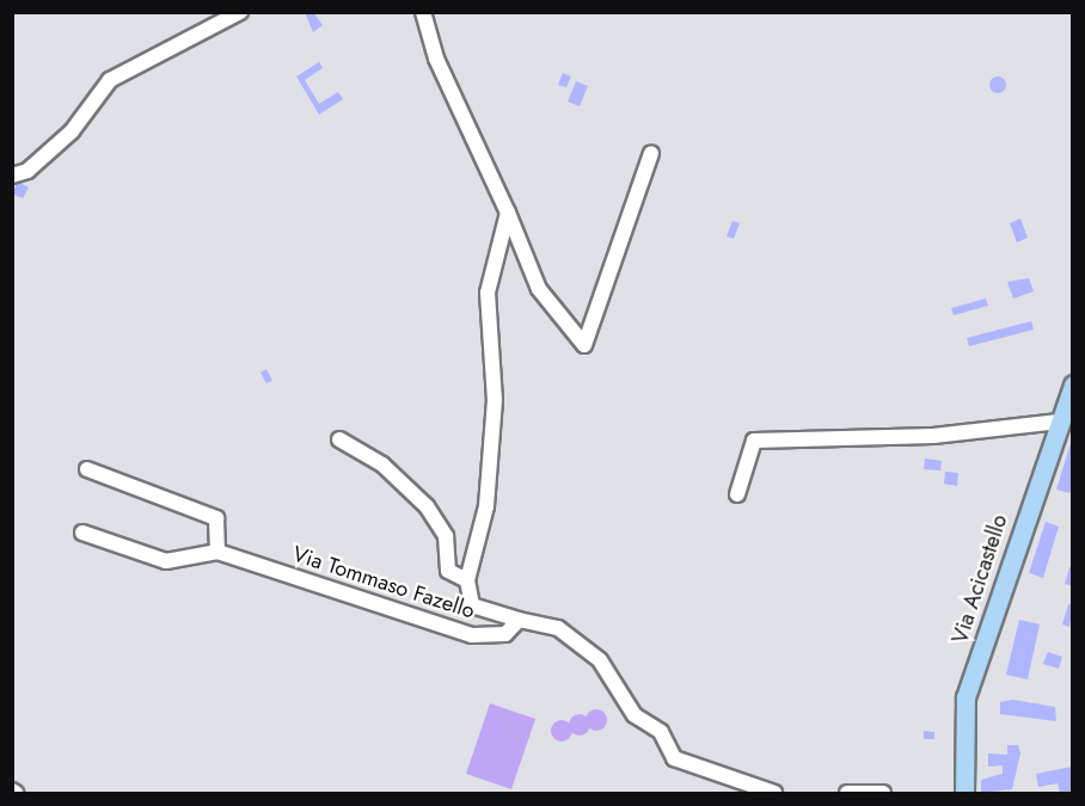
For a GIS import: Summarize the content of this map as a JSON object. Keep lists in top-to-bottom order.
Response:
{
  "streets": {
    "main road": ["Via Acicastello"],
    "street": ["Via Tommaso Fazello"]
  }
}
